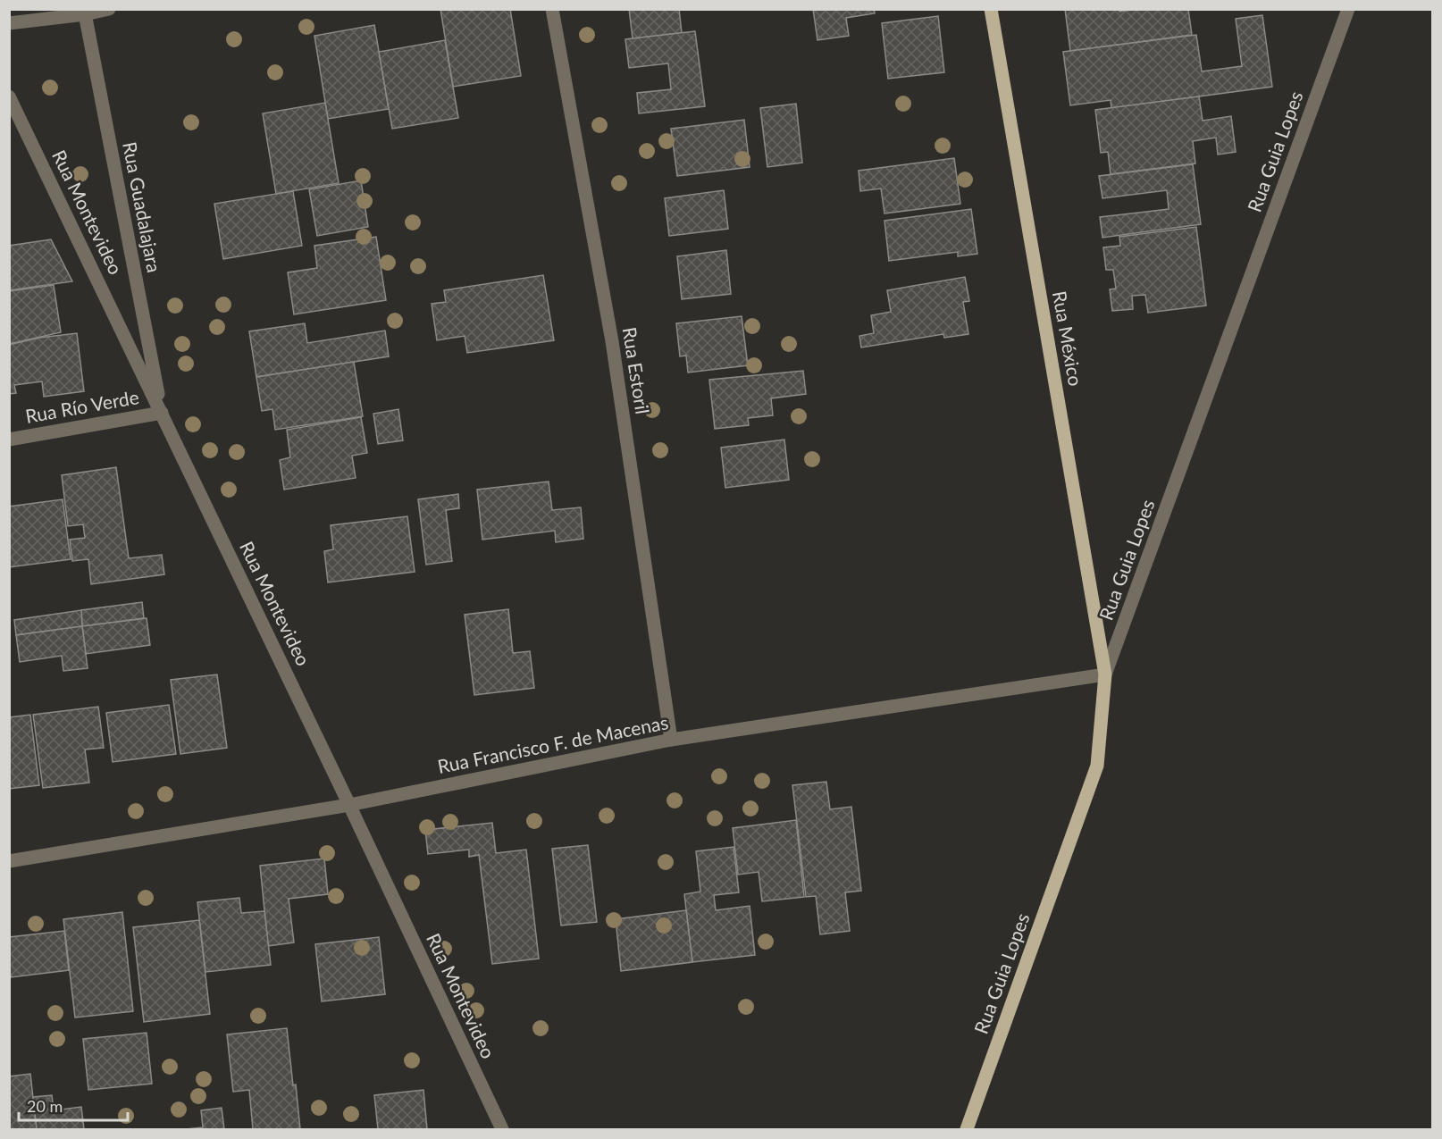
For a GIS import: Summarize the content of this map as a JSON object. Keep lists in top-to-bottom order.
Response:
{
  "streets": {
    "main road": ["Rua Guia Lopes", "Rua México"],
    "street": [
      "Rua Guadalajara",
      "Rua Montevideo",
      "Rua Estoril",
      "Rua Río Verde",
      "Rua Francisco F. de Macenas"
    ]
  },
  "crossings": [
    ["Rua Guia Lopes", "Rua México"],
    ["Rua Guia Lopes", "Rua Francisco F. de Macenas"],
    ["Rua Guadalajara", "Rua Montevideo"],
    ["Rua Guadalajara", "Rua Río Verde"],
    ["Rua Montevideo", "Rua Río Verde"],
    ["Rua Montevideo", "Rua Francisco F. de Macenas"],
    ["Rua México", "Rua Francisco F. de Macenas"],
    ["Rua Estoril", "Rua Francisco F. de Macenas"]
  ],
  "scale_bar": "20 m"
}
